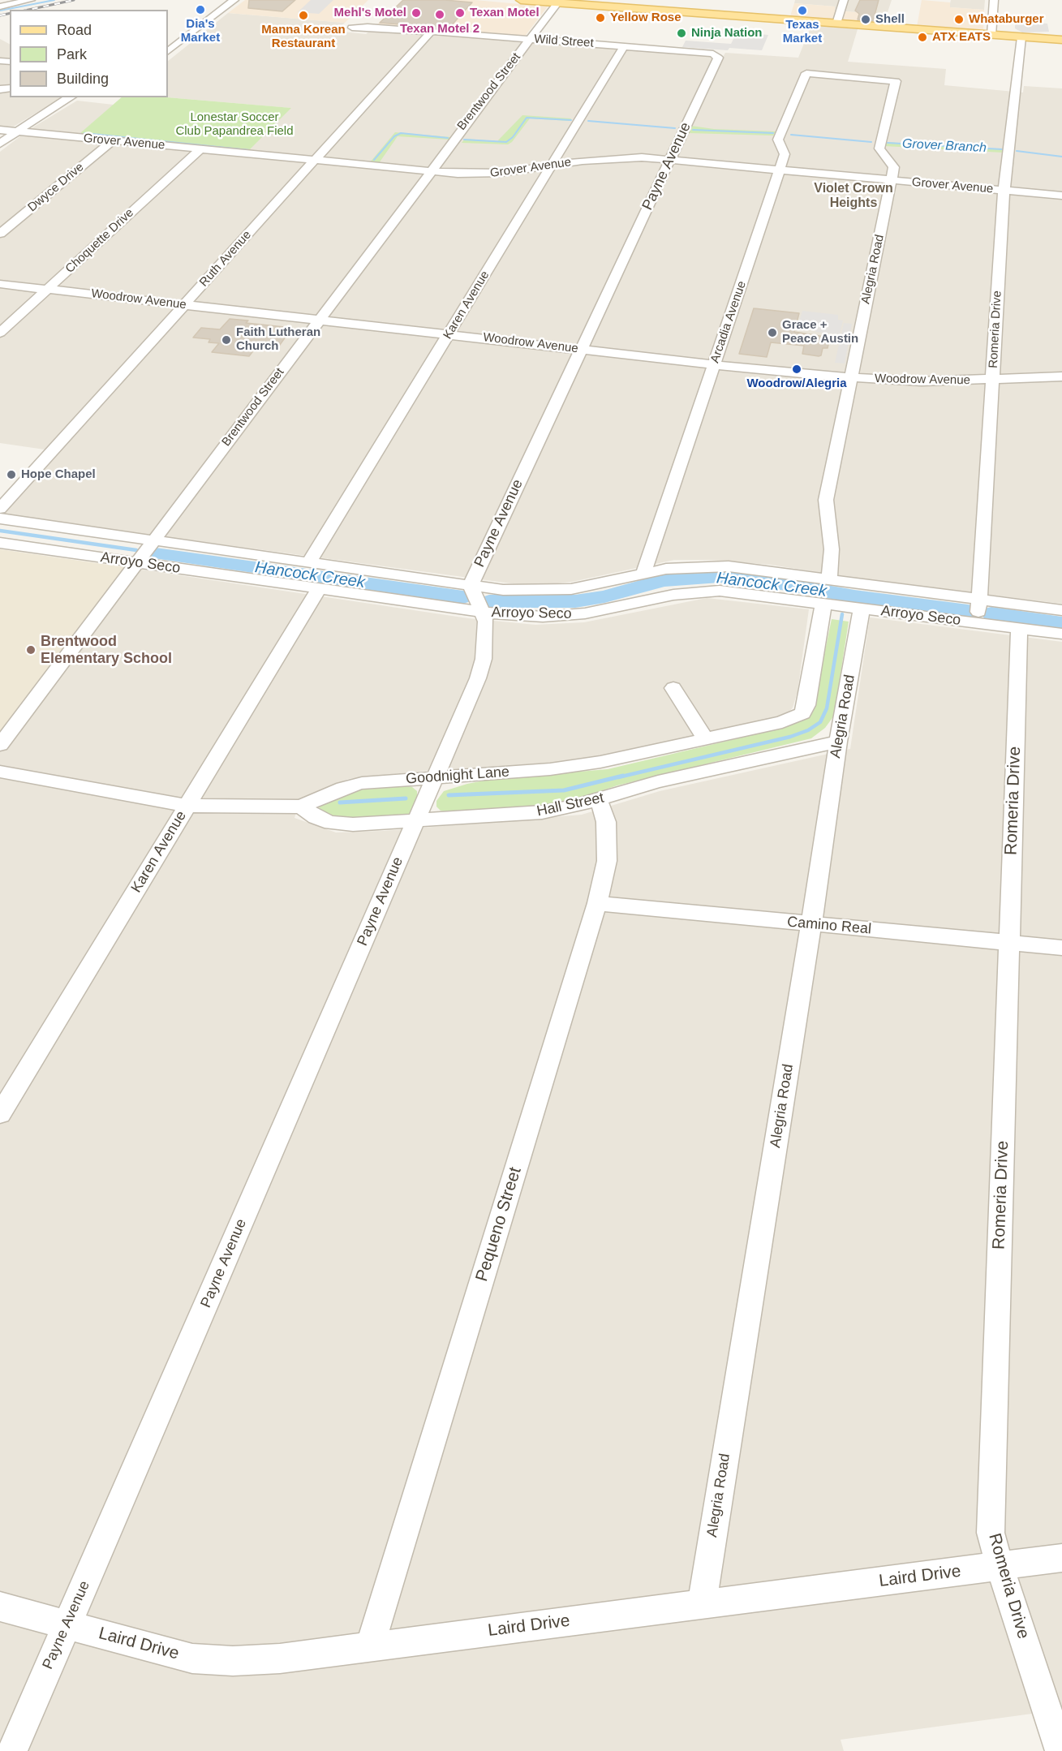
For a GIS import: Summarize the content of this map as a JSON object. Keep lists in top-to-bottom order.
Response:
{
  "streets": {
    "street": [
      "Wild Street",
      "Brentwood Street",
      "Grover Avenue",
      "Payne Avenue",
      "Dwyce Drive",
      "Choquette Drive",
      "Ruth Avenue",
      "Alegria Road",
      "Woodrow Avenue",
      "Karen Avenue",
      "Arcadia Avenue",
      "Romeria Drive",
      "Arroyo Seco",
      "Goodnight Lane",
      "Hall Street",
      "Camino Real",
      "Pequeno Street",
      "Laird Drive"
    ]
  },
  "crossings": [
    ["Wild Street", "Brentwood Street"],
    ["Wild Street", "Payne Avenue"],
    ["Wild Street", "Ruth Avenue"],
    ["Wild Street", "Karen Avenue"],
    ["Brentwood Street", "Grover Avenue"],
    ["Brentwood Street", "Woodrow Avenue"],
    ["Brentwood Street", "Arroyo Seco"],
    ["Grover Avenue", "Payne Avenue"],
    ["Grover Avenue", "Dwyce Drive"],
    ["Grover Avenue", "Choquette Drive"],
    ["Grover Avenue", "Ruth Avenue"],
    ["Grover Avenue", "Alegria Road"],
    ["Grover Avenue", "Karen Avenue"],
    ["Grover Avenue", "Arcadia Avenue"],
    ["Grover Avenue", "Romeria Drive"],
    ["Payne Avenue", "Woodrow Avenue"],
    ["Payne Avenue", "Arroyo Seco"],
    ["Payne Avenue", "Goodnight Lane"],
    ["Payne Avenue", "Hall Street"],
    ["Payne Avenue", "Laird Drive"],
    ["Choquette Drive", "Woodrow Avenue"],
    ["Ruth Avenue", "Woodrow Avenue"],
    ["Alegria Road", "Woodrow Avenue"],
    ["Alegria Road", "Arcadia Avenue"],
    ["Alegria Road", "Arroyo Seco"],
    ["Alegria Road", "Hall Street"],
    ["Alegria Road", "Camino Real"],
    ["Alegria Road", "Laird Drive"],
    ["Woodrow Avenue", "Karen Avenue"],
    ["Woodrow Avenue", "Arcadia Avenue"],
    ["Woodrow Avenue", "Romeria Drive"],
    ["Karen Avenue", "Arroyo Seco"],
    ["Karen Avenue", "Goodnight Lane"],
    ["Arcadia Avenue", "Arroyo Seco"],
    ["Romeria Drive", "Arroyo Seco"],
    ["Romeria Drive", "Camino Real"],
    ["Romeria Drive", "Laird Drive"],
    ["Arroyo Seco", "Goodnight Lane"],
    ["Goodnight Lane", "Hall Street"],
    ["Hall Street", "Pequeno Street"],
    ["Camino Real", "Pequeno Street"],
    ["Pequeno Street", "Laird Drive"]
  ],
  "districts": ["Violet Crown Heights"],
  "water": ["Grover Branch", "Hancock Creek"],
  "parks": ["Lonestar Soccer Club Papandrea Field"],
  "places": [
    "Dia's Market",
    "Texas Market",
    "Mehl's Motel",
    "Texan Motel",
    "Texan Motel 2",
    "Manna Korean Restaurant",
    "Yellow Rose",
    "Shell",
    "Whataburger",
    "Ninja Nation",
    "ATX EATS",
    "Grace + Peace Austin",
    "Faith Lutheran Church",
    "Woodrow/Alegria",
    "Hope Chapel",
    "Brentwood Elementary School"
  ],
  "legend": ["Road", "Park", "Building"]
}
